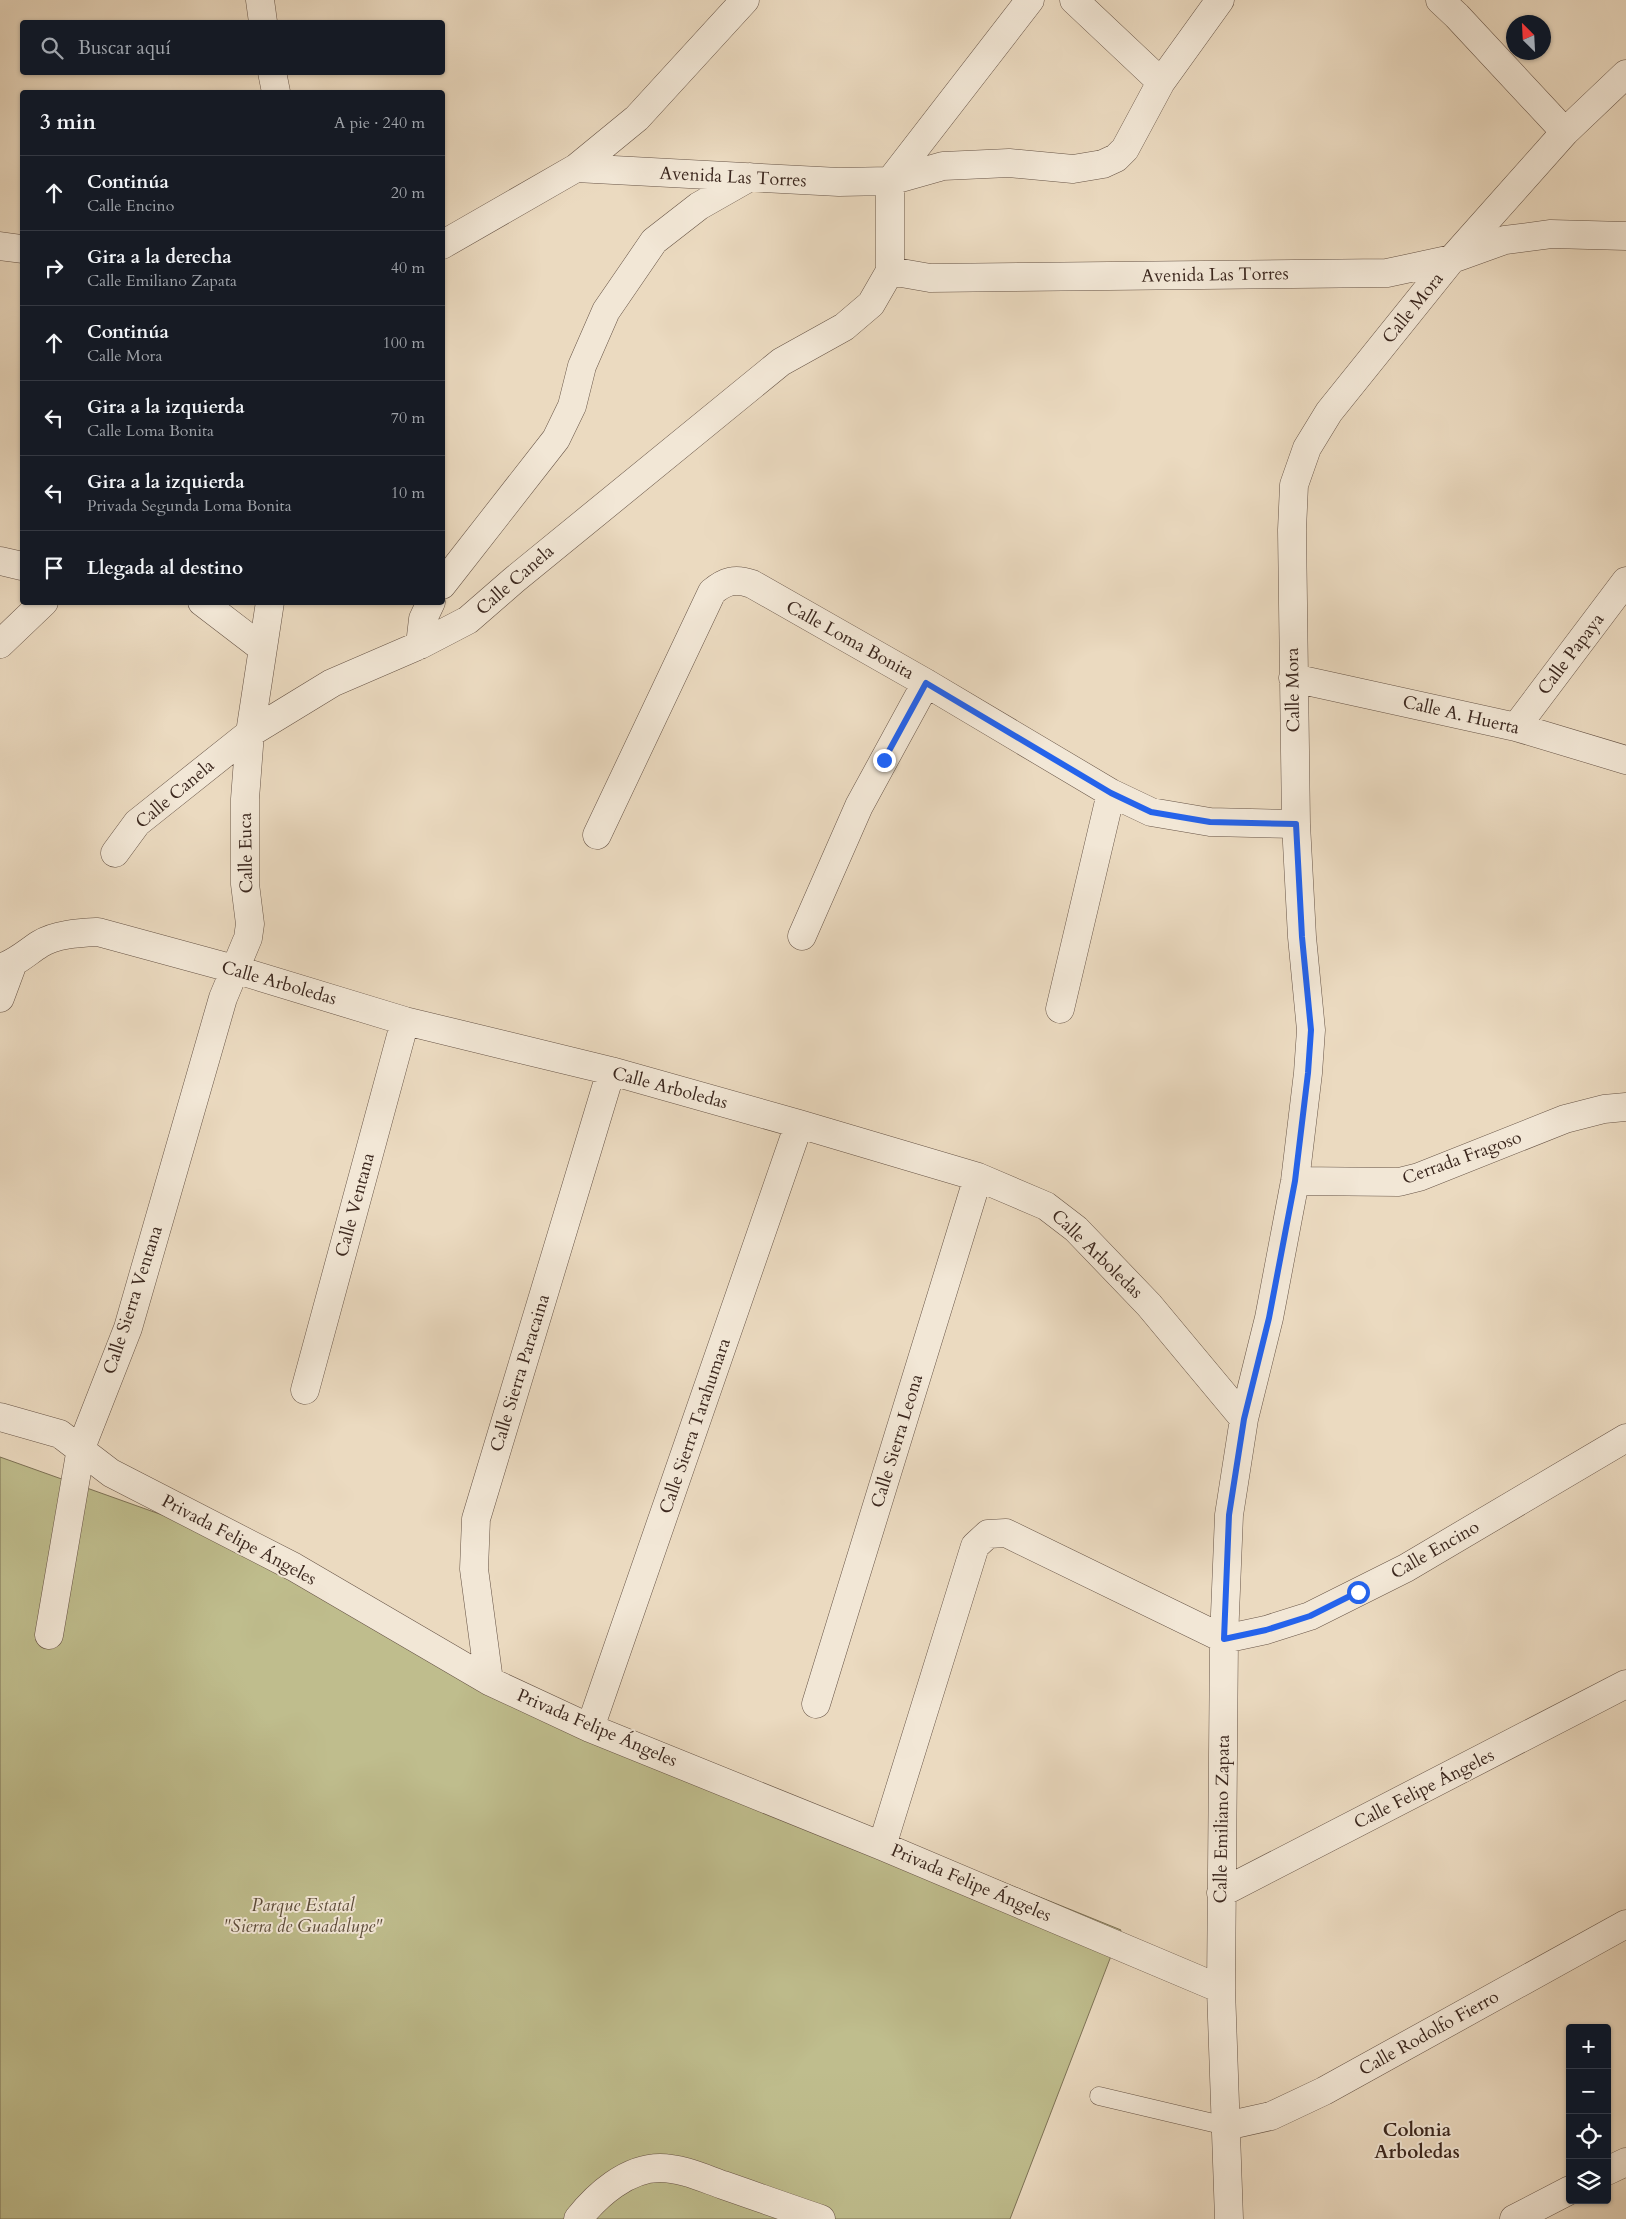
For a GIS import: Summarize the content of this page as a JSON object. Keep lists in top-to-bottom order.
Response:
{
  "streets": {
    "street": [
      "Avenida Las Torres",
      "Calle Mora",
      "Calle Canela",
      "Calle Loma Bonita",
      "Calle Papaya",
      "Calle A. Huerta",
      "Calle Euca",
      "Calle Arboledas",
      "Cerrada Fragoso",
      "Calle Ventana",
      "Calle Sierra Ventana",
      "Calle Sierra Paracaina",
      "Calle Sierra Tarahumara",
      "Calle Sierra Leona",
      "Privada Felipe Ángeles",
      "Calle Encino",
      "Calle Felipe Ángeles",
      "Calle Emiliano Zapata",
      "Calle Rodolfo Fierro"
    ]
  },
  "crossings": [
    ["Avenida Las Torres", "Calle Mora"],
    ["Avenida Las Torres", "Calle Canela"],
    ["Calle Mora", "Calle Loma Bonita"],
    ["Calle Mora", "Calle A. Huerta"],
    ["Calle Mora", "Calle Arboledas"],
    ["Calle Mora", "Cerrada Fragoso"],
    ["Calle Mora", "Calle Emiliano Zapata"],
    ["Calle Canela", "Calle Euca"],
    ["Calle Papaya", "Calle A. Huerta"],
    ["Calle Euca", "Calle Arboledas"],
    ["Calle Euca", "Calle Sierra Ventana"],
    ["Calle Arboledas", "Calle Ventana"],
    ["Calle Arboledas", "Calle Sierra Ventana"],
    ["Calle Arboledas", "Calle Sierra Paracaina"],
    ["Calle Arboledas", "Calle Sierra Tarahumara"],
    ["Calle Arboledas", "Calle Sierra Leona"],
    ["Calle Arboledas", "Calle Emiliano Zapata"],
    ["Calle Sierra Ventana", "Privada Felipe Ángeles"],
    ["Calle Sierra Paracaina", "Privada Felipe Ángeles"],
    ["Calle Sierra Tarahumara", "Privada Felipe Ángeles"],
    ["Privada Felipe Ángeles", "Calle Emiliano Zapata"],
    ["Calle Encino", "Calle Emiliano Zapata"],
    ["Calle Felipe Ángeles", "Calle Emiliano Zapata"],
    ["Calle Emiliano Zapata", "Calle Rodolfo Fierro"]
  ],
  "districts": ["Colonia Arboledas"],
  "parks": ["Parque Estatal \"Sierra de Guadalupe\""],
  "north": "top left",
  "page": {
    "search": "Buscar aquí",
    "heading": ["3 min", "A pie · 240 m"],
    "list": [
      ["Continúa", "Calle Encino", "20 m"],
      ["Gira a la derecha", "Calle Emiliano Zapata", "40 m"],
      ["Continúa", "Calle Mora", "100 m"],
      ["Gira a la izquierda", "Calle Loma Bonita", "70 m"],
      ["Gira a la izquierda", "Privada Segunda Loma Bonita", "10 m"],
      "Llegada al destino"
    ],
    "map_buttons": ["+", "−"]
  }
}
